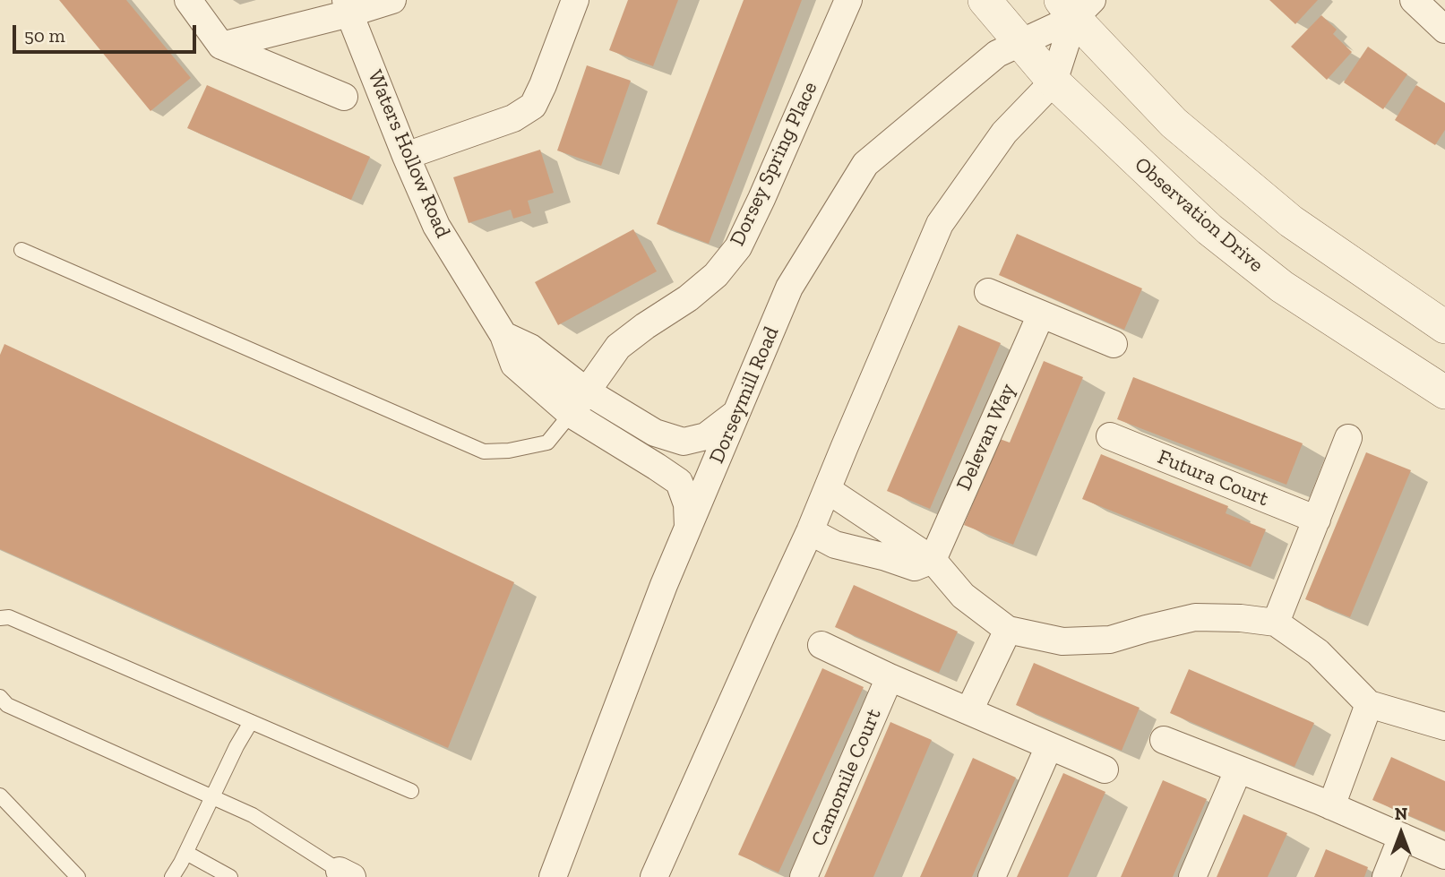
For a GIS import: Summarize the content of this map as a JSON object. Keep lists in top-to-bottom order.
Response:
{
  "streets": {
    "street": [
      "Waters Hollow Road",
      "Dorsey Spring Place",
      "Observation Drive",
      "Dorseymill Road",
      "Delevan Way",
      "Futura Court",
      "Camomile Court"
    ]
  },
  "crossings": [
    ["Waters Hollow Road", "Dorsey Spring Place"],
    ["Waters Hollow Road", "Dorseymill Road"],
    ["Observation Drive", "Dorseymill Road"]
  ],
  "scale_bar": "50 m",
  "north": "top"
}
